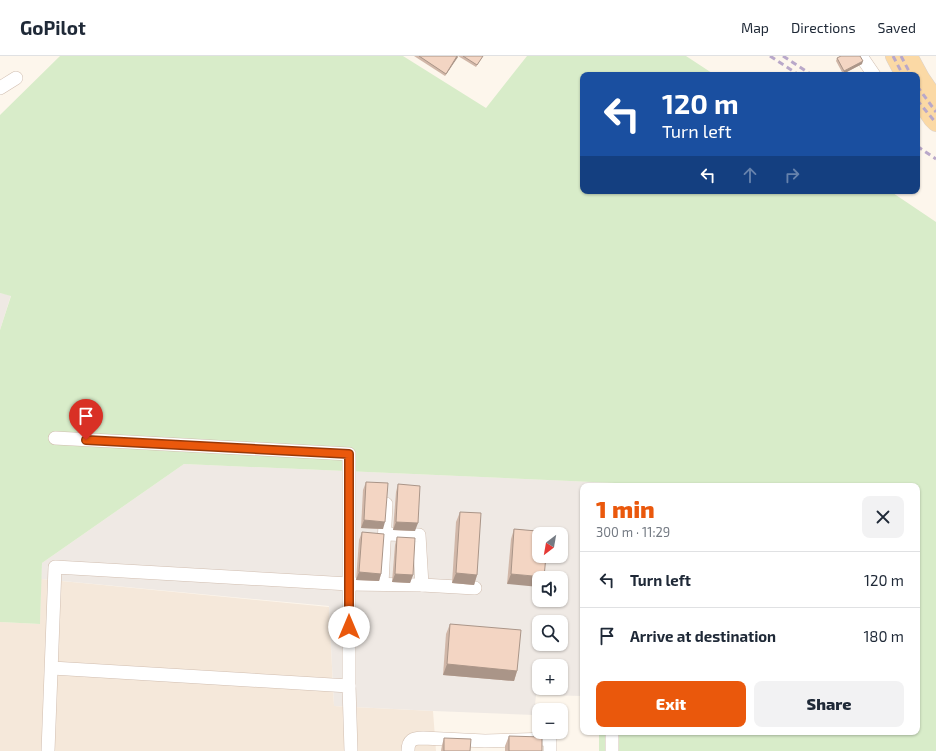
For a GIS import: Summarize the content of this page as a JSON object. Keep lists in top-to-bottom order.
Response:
{
  "north": "bottom left",
  "page": {
    "header": "GoPilot",
    "nav": ["Map", "Directions", "Saved"],
    "turn": ["120 m", "Turn left"],
    "heading": ["1 min", "300 m · 11:29"],
    "map_buttons": ["+", "−"],
    "list": [
      {
        "name": "Turn left",
        "value": "120 m"
      },
      {
        "name": "Arrive at destination",
        "value": "180 m"
      }
    ],
    "buttons": ["Exit", "Share"]
  }
}
